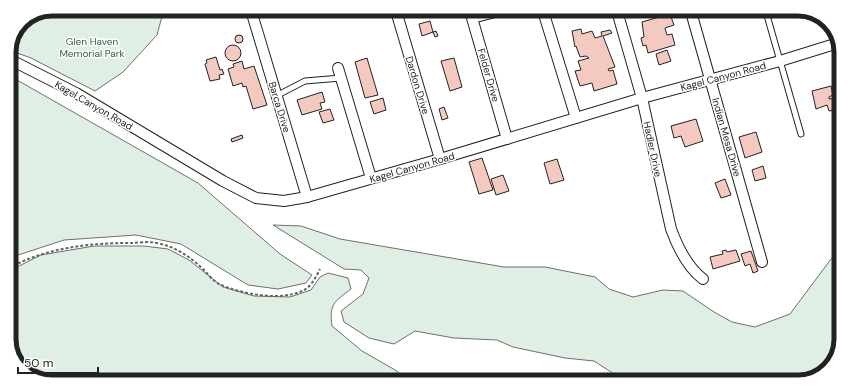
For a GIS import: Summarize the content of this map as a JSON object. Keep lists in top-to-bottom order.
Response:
{
  "streets": {
    "street": [
      "Felder Drive",
      "Kagel Canyon Road",
      "Dardon Drive",
      "Barca Drive",
      "Indian Mesa Drive",
      "Hadler Drive"
    ]
  },
  "crossings": [
    ["Felder Drive", "Kagel Canyon Road"],
    ["Kagel Canyon Road", "Dardon Drive"],
    ["Kagel Canyon Road", "Barca Drive"],
    ["Kagel Canyon Road", "Indian Mesa Drive"],
    ["Kagel Canyon Road", "Hadler Drive"]
  ],
  "parks": ["Glen Haven Memorial Park"],
  "scale_bar": "50 m"
}
